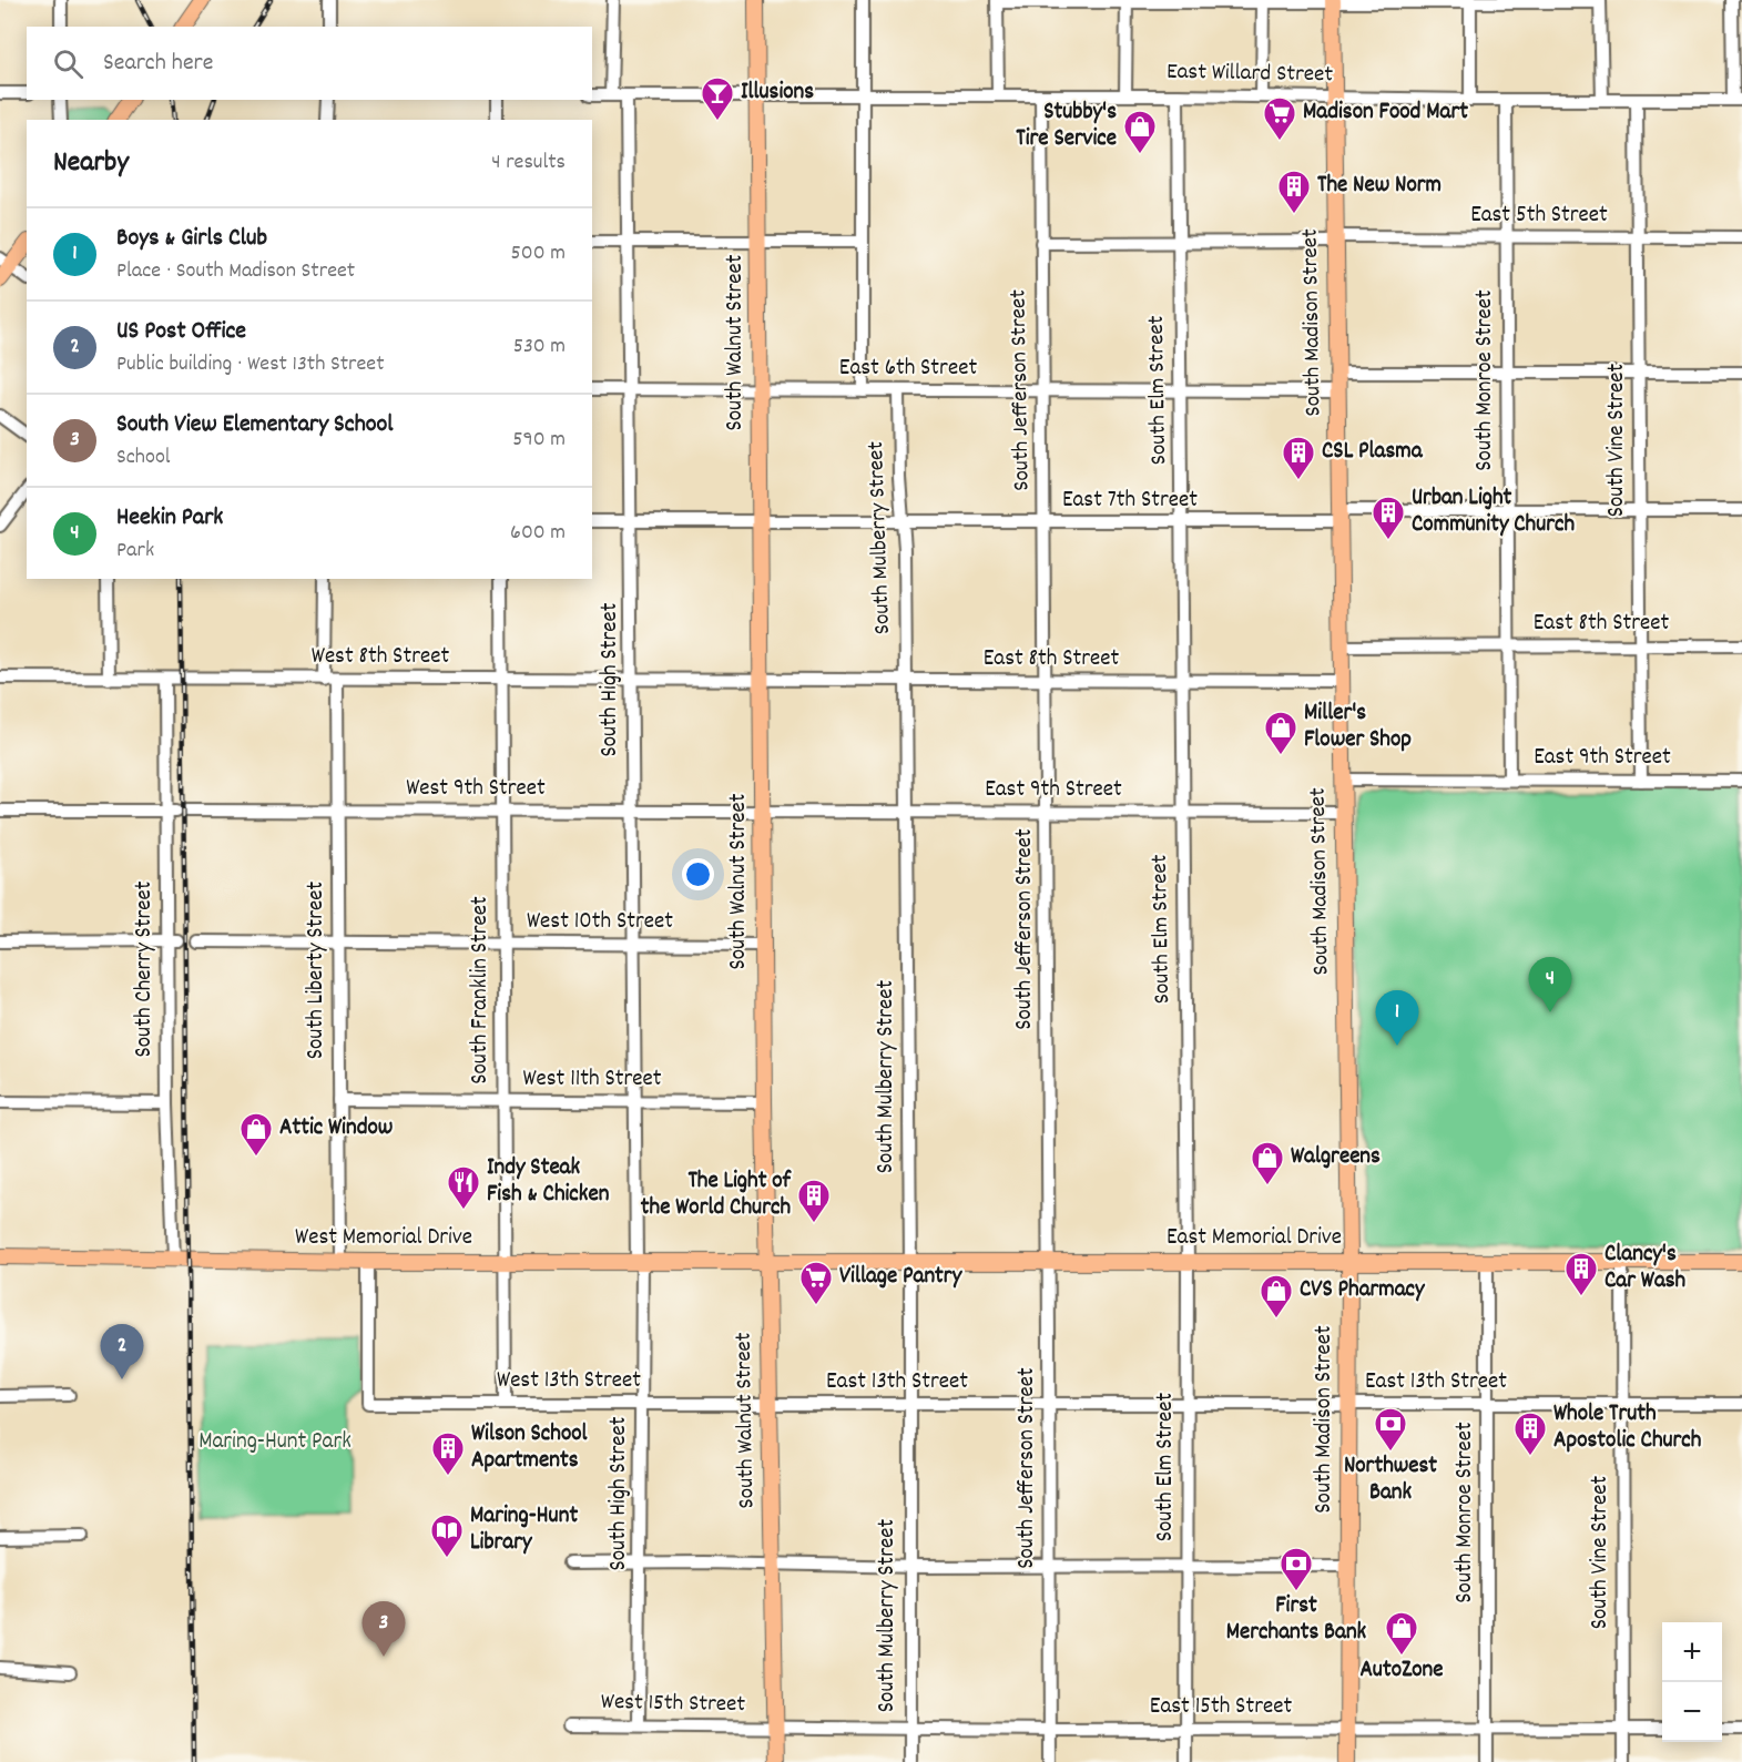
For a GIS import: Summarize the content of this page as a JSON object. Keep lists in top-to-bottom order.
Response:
{
  "streets": {
    "main road": [
      "South Madison Street",
      "South Walnut Street",
      "West Memorial Drive",
      "East Memorial Drive"
    ],
    "street": [
      "East Willard Street",
      "East 5th Street",
      "East 6th Street",
      "South Monroe Street",
      "South Jefferson Street",
      "South Elm Street",
      "South Vine Street",
      "East 7th Street",
      "South Mulberry Street",
      "East 8th Street",
      "West 8th Street",
      "South High Street",
      "East 9th Street",
      "West 9th Street",
      "West 10th Street",
      "South Cherry Street",
      "South Liberty Street",
      "South Franklin Street",
      "West 11th Street",
      "West 13th Street",
      "East 13th Street",
      "West 15th Street",
      "East 15th Street"
    ]
  },
  "crossings": [
    ["East Willard Street", "South Madison Street"],
    ["East Willard Street", "South Walnut Street"],
    ["East Willard Street", "South Monroe Street"],
    ["East Willard Street", "South Jefferson Street"],
    ["East Willard Street", "South Elm Street"],
    ["East Willard Street", "South Vine Street"],
    ["East Willard Street", "South High Street"],
    ["East 5th Street", "South Madison Street"],
    ["East 5th Street", "South Monroe Street"],
    ["East 5th Street", "South Jefferson Street"],
    ["East 5th Street", "South Elm Street"],
    ["East 5th Street", "South Vine Street"],
    ["South Madison Street", "East 6th Street"],
    ["South Madison Street", "East 7th Street"],
    ["South Madison Street", "East 8th Street"],
    ["South Madison Street", "East 9th Street"],
    ["South Madison Street", "East Memorial Drive"],
    ["South Madison Street", "East 13th Street"],
    ["South Madison Street", "East 15th Street"],
    ["South Walnut Street", "East 6th Street"],
    ["South Walnut Street", "East 7th Street"],
    ["South Walnut Street", "East 8th Street"],
    ["South Walnut Street", "West 8th Street"],
    ["South Walnut Street", "East 9th Street"],
    ["South Walnut Street", "West 9th Street"],
    ["South Walnut Street", "West 10th Street"],
    ["South Walnut Street", "West 11th Street"],
    ["South Walnut Street", "West Memorial Drive"],
    ["South Walnut Street", "East Memorial Drive"],
    ["South Walnut Street", "West 13th Street"],
    ["South Walnut Street", "East 13th Street"],
    ["South Walnut Street", "West 15th Street"],
    ["South Walnut Street", "East 15th Street"],
    ["East 6th Street", "South Jefferson Street"],
    ["East 6th Street", "South Elm Street"],
    ["East 6th Street", "South Mulberry Street"],
    ["East 6th Street", "South High Street"],
    ["South Monroe Street", "East 7th Street"],
    ["South Monroe Street", "East 8th Street"],
    ["South Monroe Street", "East 9th Street"],
    ["South Monroe Street", "East Memorial Drive"],
    ["South Monroe Street", "East 13th Street"],
    ["South Monroe Street", "East 15th Street"],
    ["South Jefferson Street", "East 7th Street"],
    ["South Jefferson Street", "East 8th Street"],
    ["South Jefferson Street", "East 9th Street"],
    ["South Jefferson Street", "East Memorial Drive"],
    ["South Jefferson Street", "East 13th Street"],
    ["South Jefferson Street", "East 15th Street"],
    ["South Elm Street", "East 7th Street"],
    ["South Elm Street", "East 8th Street"],
    ["South Elm Street", "East 9th Street"],
    ["South Elm Street", "East Memorial Drive"],
    ["South Elm Street", "East 13th Street"],
    ["South Elm Street", "East 15th Street"],
    ["South Vine Street", "East 7th Street"],
    ["South Vine Street", "East 8th Street"],
    ["South Vine Street", "East 9th Street"],
    ["South Vine Street", "East Memorial Drive"],
    ["South Vine Street", "East 13th Street"],
    ["South Vine Street", "East 15th Street"],
    ["East 7th Street", "South Mulberry Street"],
    ["East 7th Street", "South High Street"],
    ["South Mulberry Street", "East 8th Street"],
    ["South Mulberry Street", "East 9th Street"],
    ["South Mulberry Street", "East Memorial Drive"],
    ["South Mulberry Street", "East 13th Street"],
    ["South Mulberry Street", "East 15th Street"],
    ["East 8th Street", "West 8th Street"],
    ["West 8th Street", "South High Street"],
    ["West 8th Street", "South Cherry Street"],
    ["West 8th Street", "South Liberty Street"],
    ["West 8th Street", "South Franklin Street"],
    ["South High Street", "West 9th Street"],
    ["South High Street", "West 10th Street"],
    ["South High Street", "West 11th Street"],
    ["South High Street", "West Memorial Drive"],
    ["South High Street", "West 13th Street"],
    ["South High Street", "West 15th Street"],
    ["East 9th Street", "West 9th Street"],
    ["West 9th Street", "South Cherry Street"],
    ["West 9th Street", "South Liberty Street"],
    ["West 9th Street", "South Franklin Street"],
    ["West 10th Street", "South Liberty Street"],
    ["West 10th Street", "South Franklin Street"],
    ["South Cherry Street", "West Memorial Drive"],
    ["South Liberty Street", "West 11th Street"],
    ["South Liberty Street", "West Memorial Drive"],
    ["South Franklin Street", "West 11th Street"],
    ["South Franklin Street", "West Memorial Drive"],
    ["South Franklin Street", "West 13th Street"],
    ["West Memorial Drive", "East Memorial Drive"],
    ["West Memorial Drive", "West 13th Street"],
    ["West 13th Street", "East 13th Street"],
    ["West 15th Street", "East 15th Street"]
  ],
  "parks": ["Maring-Hunt Park"],
  "places": {
    "bar": ["Illusions"],
    "supermarket": ["Madison Food Mart", "Village Pantry"],
    "shop": [
      "Stubby's Tire Service",
      "Miller's Flower Shop",
      "Attic Window",
      "Walgreens",
      "CVS Pharmacy",
      "AutoZone"
    ],
    "building": [
      "The New Norm",
      "CSL Plasma",
      "Urban Light Community Church",
      "The Light of the World Church",
      "Clancy's Car Wash",
      "Whole Truth Apostolic Church",
      "Wilson School Apartments"
    ],
    "restaurant": ["Indy Steak Fish & Chicken"],
    "bank": ["Northwest Bank", "First Merchants Bank"],
    "library": ["Maring-Hunt Library"]
  },
  "page": {
    "search": "Search here",
    "heading": ["Nearby", "4 results"],
    "list": [
      {
        "mark": "1",
        "name": "Boys & Girls Club",
        "note": "Place · South Madison Street",
        "value": "500 m"
      },
      {
        "mark": "2",
        "name": "US Post Office",
        "note": "Public building · West 13th Street",
        "value": "530 m"
      },
      {
        "mark": "3",
        "name": "South View Elementary School",
        "note": "School",
        "value": "590 m"
      },
      {
        "mark": "4",
        "name": "Heekin Park",
        "note": "Park",
        "value": "600 m"
      }
    ],
    "pins": [
      "4",
      "1",
      "2",
      "3"
    ],
    "map_buttons": ["+", "−"]
  }
}
